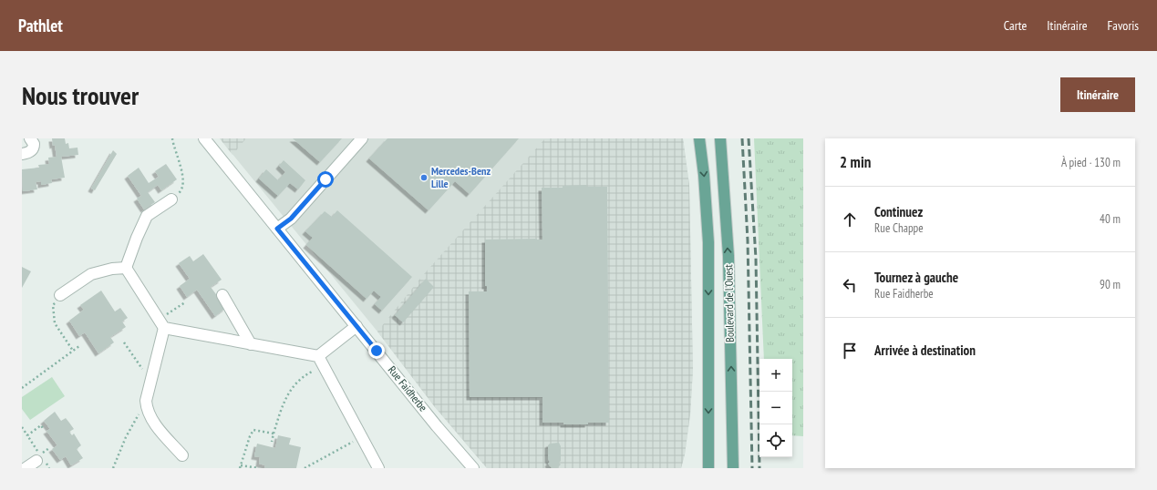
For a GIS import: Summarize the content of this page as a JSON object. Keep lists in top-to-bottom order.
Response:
{
  "streets": {
    "main road": ["Boulevard de l'Ouest"],
    "street": ["Rue Faidherbe"]
  },
  "places": ["Mercedes-Benz Lille"],
  "page": {
    "header": "Pathlet",
    "nav": ["Carte", "Itinéraire", "Favoris"],
    "buttons": "Itinéraire",
    "title": "Nous trouver",
    "heading": ["2 min", "À pied · 130 m"],
    "list": [
      ["Continuez", "Rue Chappe", "40 m"],
      ["Tournez à gauche", "Rue Faidherbe", "90 m"],
      "Arrivée à destination"
    ],
    "map_buttons": ["+", "−"]
  }
}
